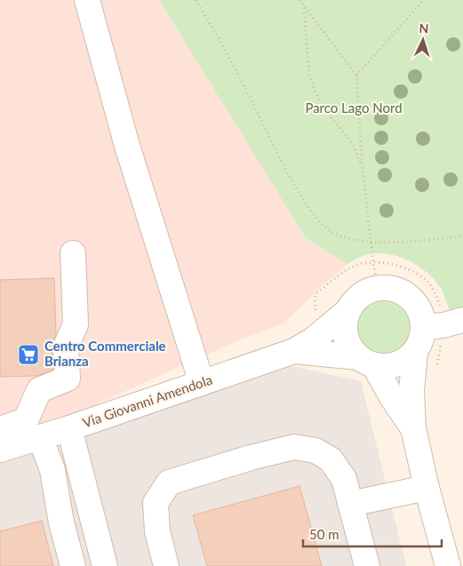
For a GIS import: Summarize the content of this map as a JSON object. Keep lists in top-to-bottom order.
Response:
{
  "streets": {
    "street": ["Via Giovanni Amendola"]
  },
  "parks": ["Parco Lago Nord"],
  "places": {
    "supermarket": ["Centro Commerciale Brianza"]
  },
  "scale_bar": "50 m",
  "north": "top"
}
